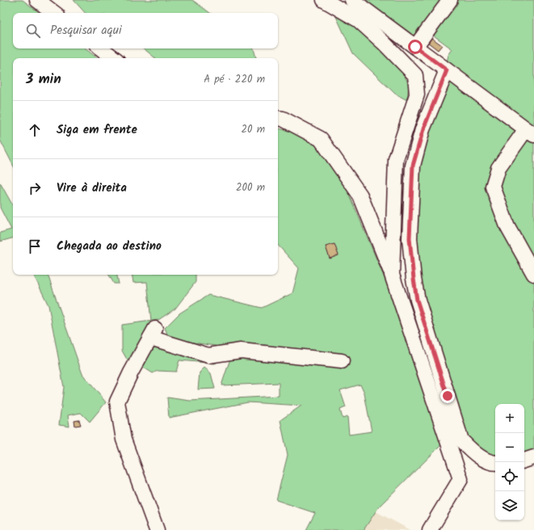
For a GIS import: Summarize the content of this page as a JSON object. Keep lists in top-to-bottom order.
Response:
{
  "page": {
    "search": "Pesquisar aqui",
    "heading": ["3 min", "A pé · 220 m"],
    "list": [
      ["Siga em frente", "20 m"],
      ["Vire à direita", "200 m"],
      "Chegada ao destino"
    ],
    "map_buttons": ["+", "−"]
  }
}
